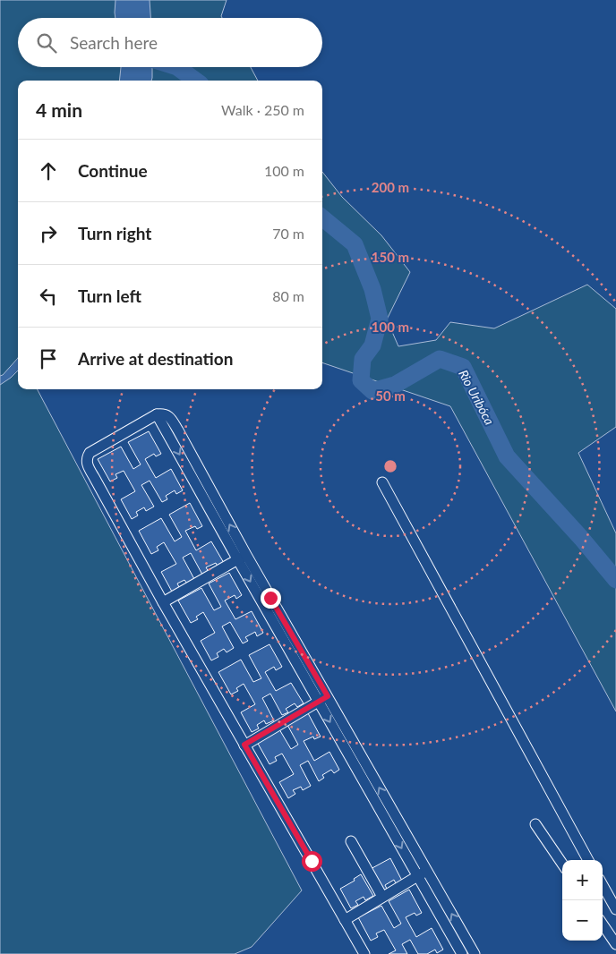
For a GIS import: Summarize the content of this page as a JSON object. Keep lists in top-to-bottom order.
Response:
{
  "water": ["Rio Uribóca"],
  "page": {
    "search": "Search here",
    "heading": ["4 min", "Walk · 250 m"],
    "list": [
      ["Continue", "100 m"],
      ["Turn right", "70 m"],
      ["Turn left", "80 m"],
      "Arrive at destination"
    ],
    "map_buttons": ["+", "−"]
  },
  "rings": [
    "200 m",
    "150 m",
    "100 m",
    "50 m"
  ]
}
